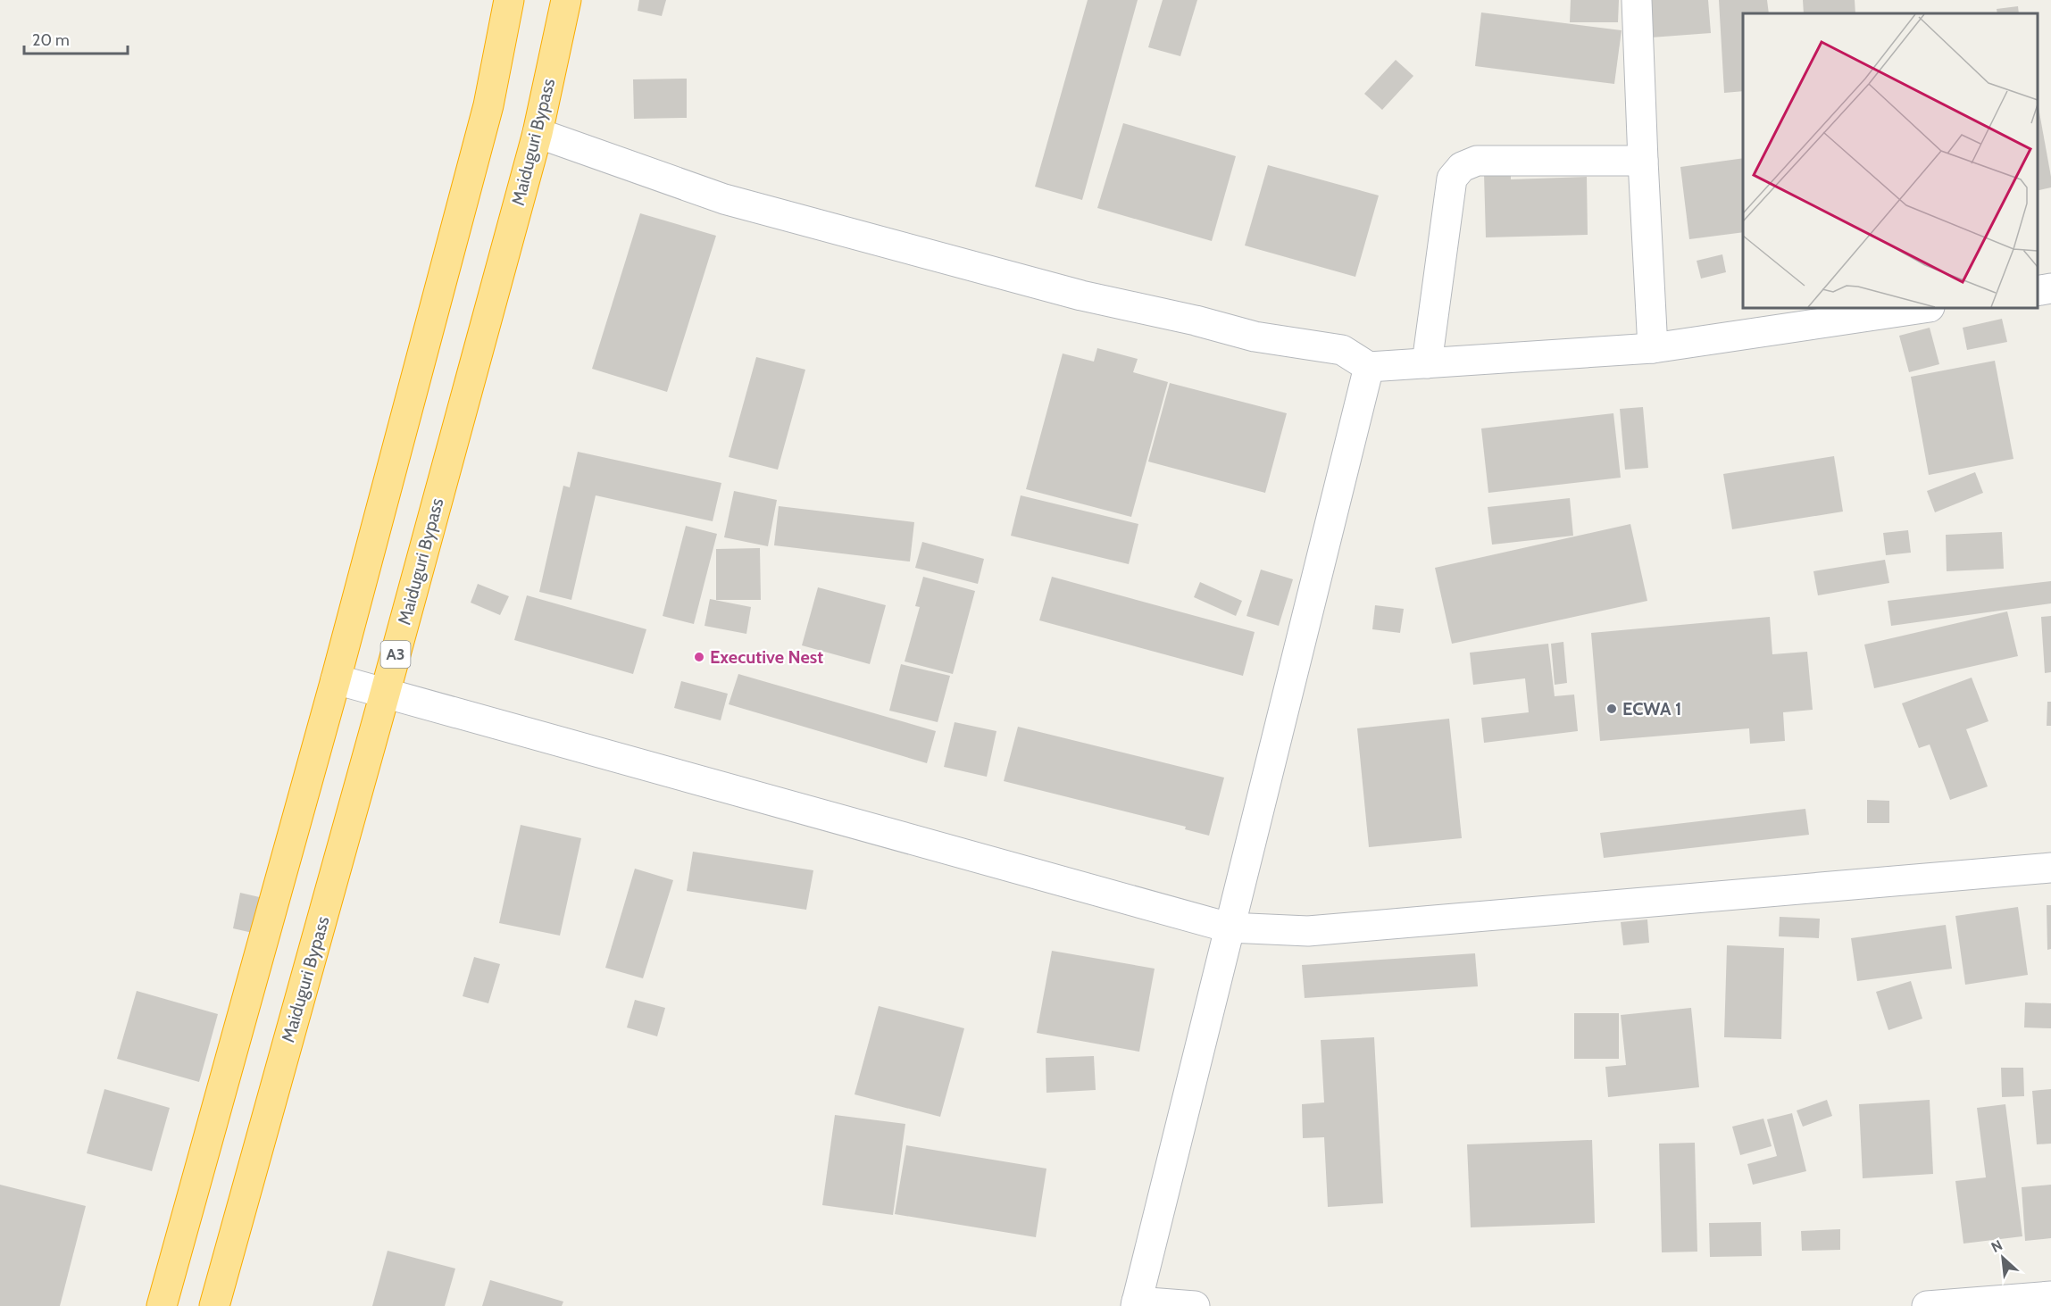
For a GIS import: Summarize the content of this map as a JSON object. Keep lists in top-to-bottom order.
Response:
{
  "streets": {
    "highway": ["Maiduguri Bypass", "A3"]
  },
  "places": ["Executive Nest", "ECWA 1"],
  "scale_bar": "20 m",
  "north": "top left"
}
